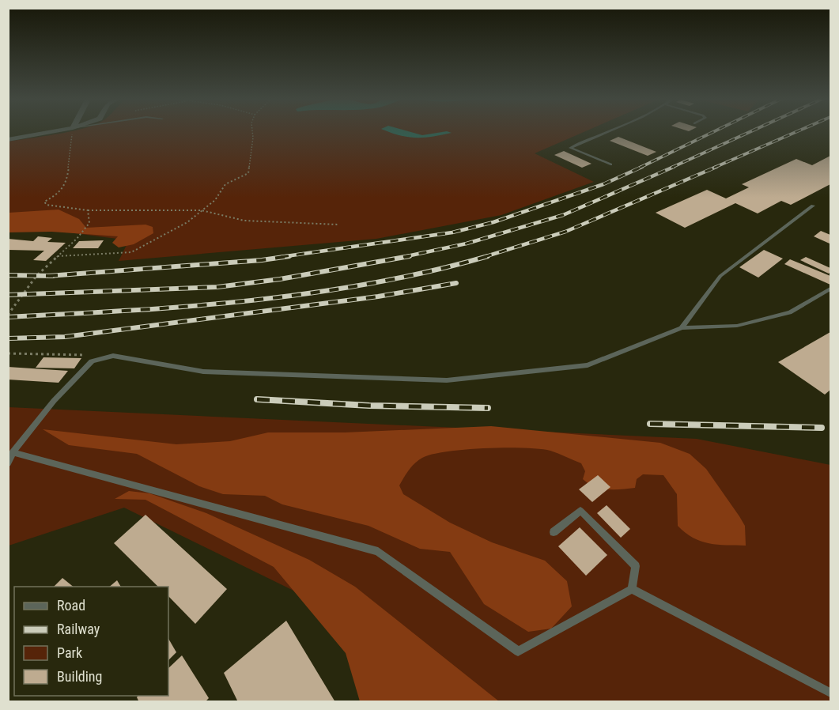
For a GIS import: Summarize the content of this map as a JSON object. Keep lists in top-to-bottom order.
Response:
{
  "legend": [
    "Road",
    "Railway",
    "Park",
    "Building"
  ]
}
